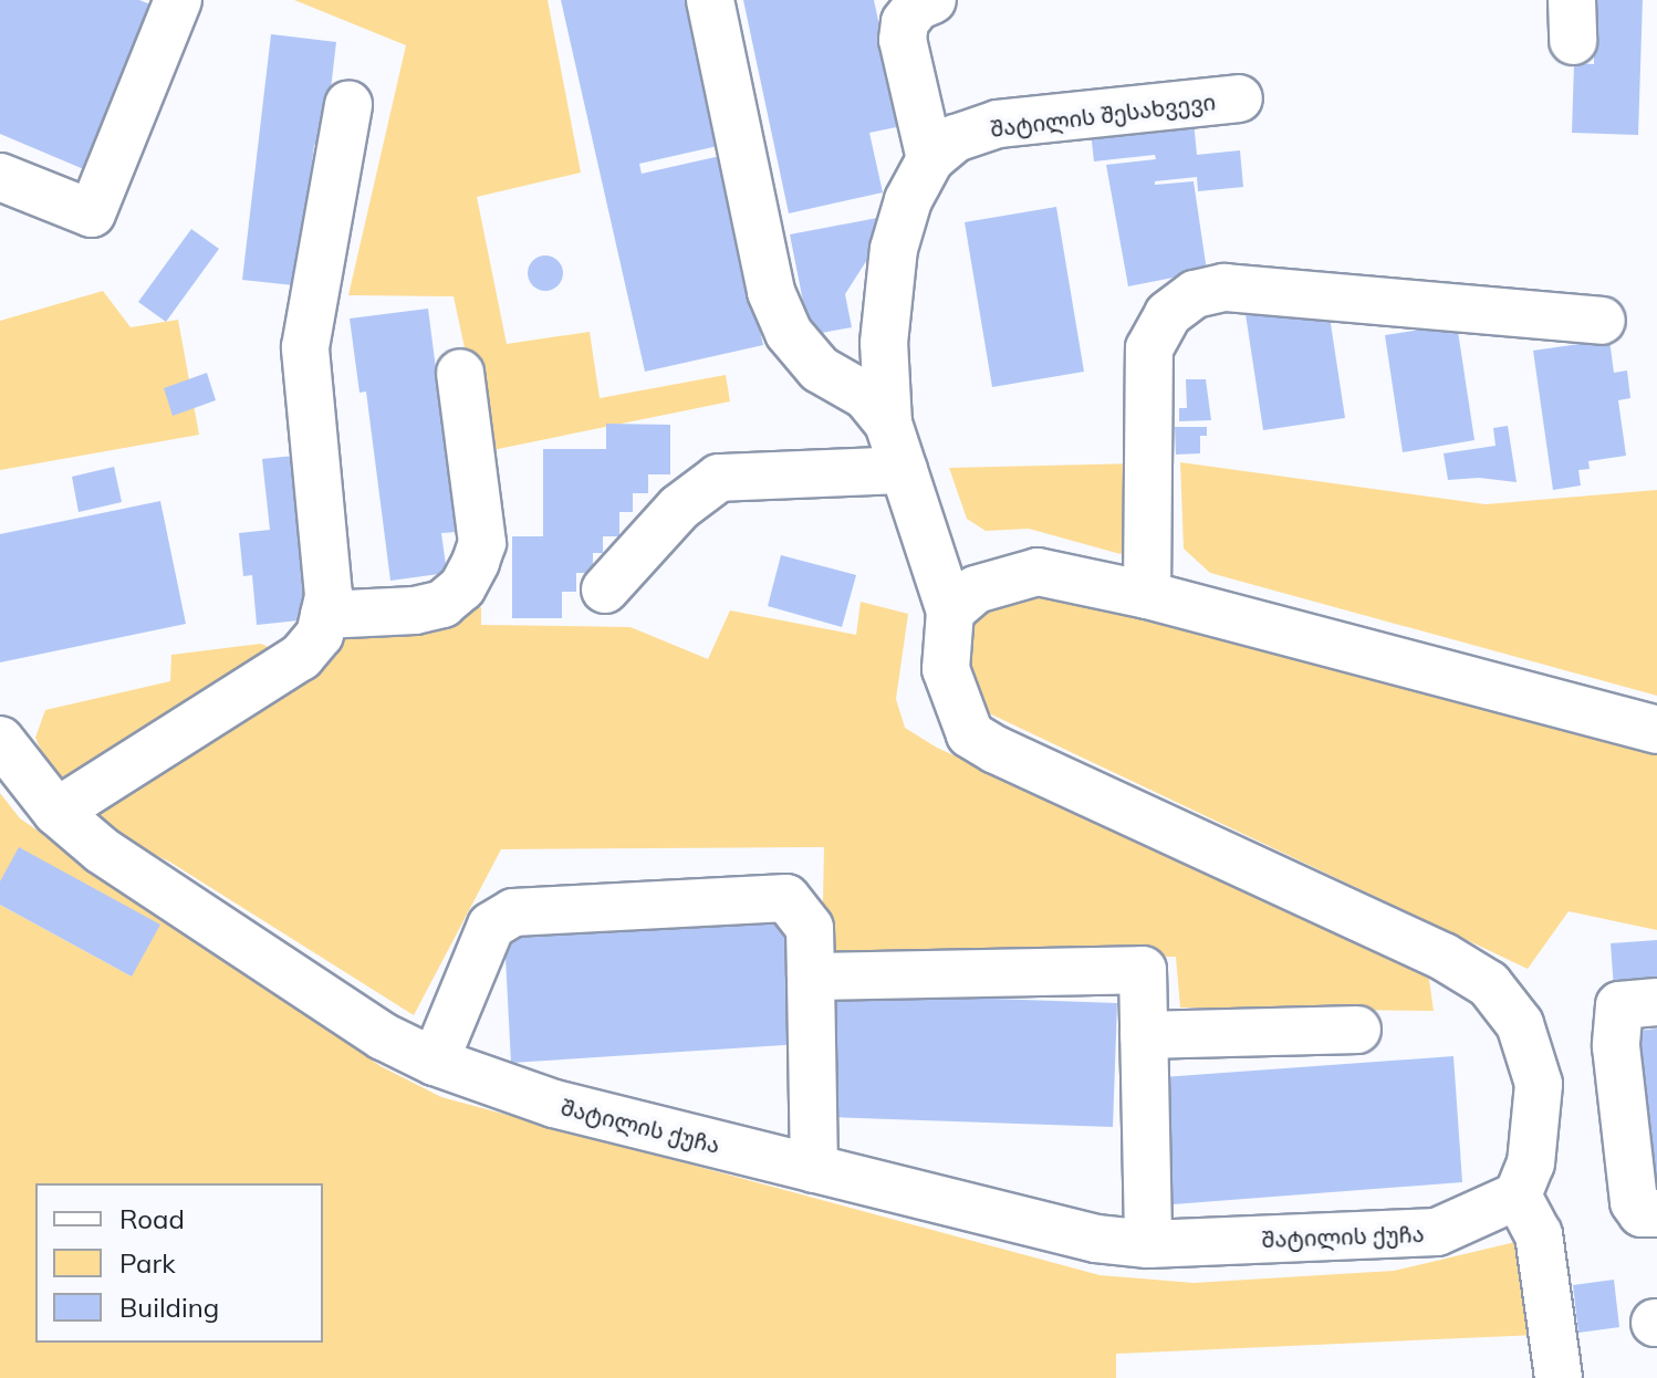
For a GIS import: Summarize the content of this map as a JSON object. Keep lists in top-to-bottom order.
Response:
{
  "streets": {
    "street": ["შატილის შესახვევი", "შატილის ქუჩა"]
  },
  "legend": ["Road", "Park", "Building"]
}
